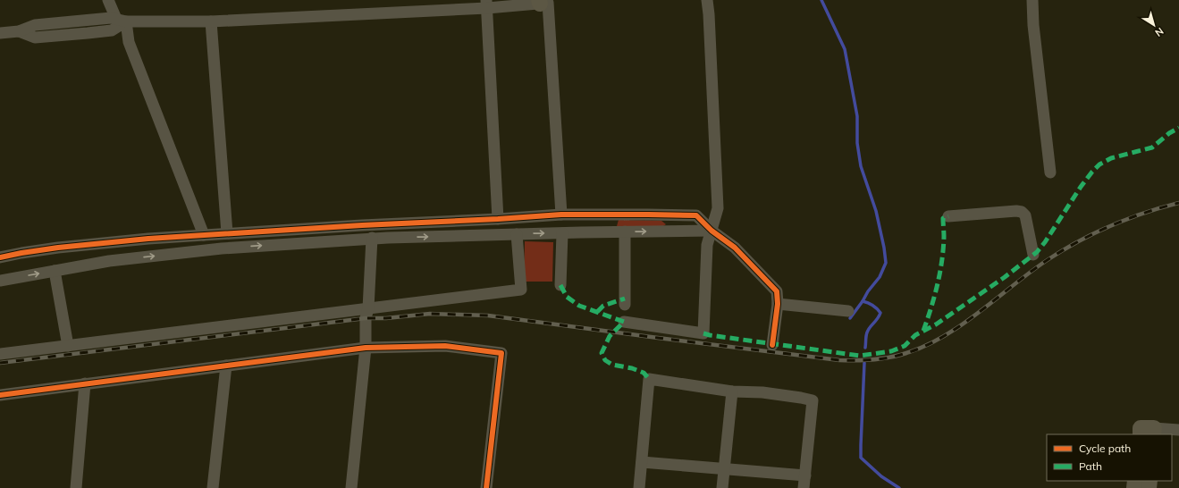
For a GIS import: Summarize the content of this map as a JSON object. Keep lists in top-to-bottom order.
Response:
{
  "legend": ["Cycle path", "Path"],
  "north": "bottom right"
}
